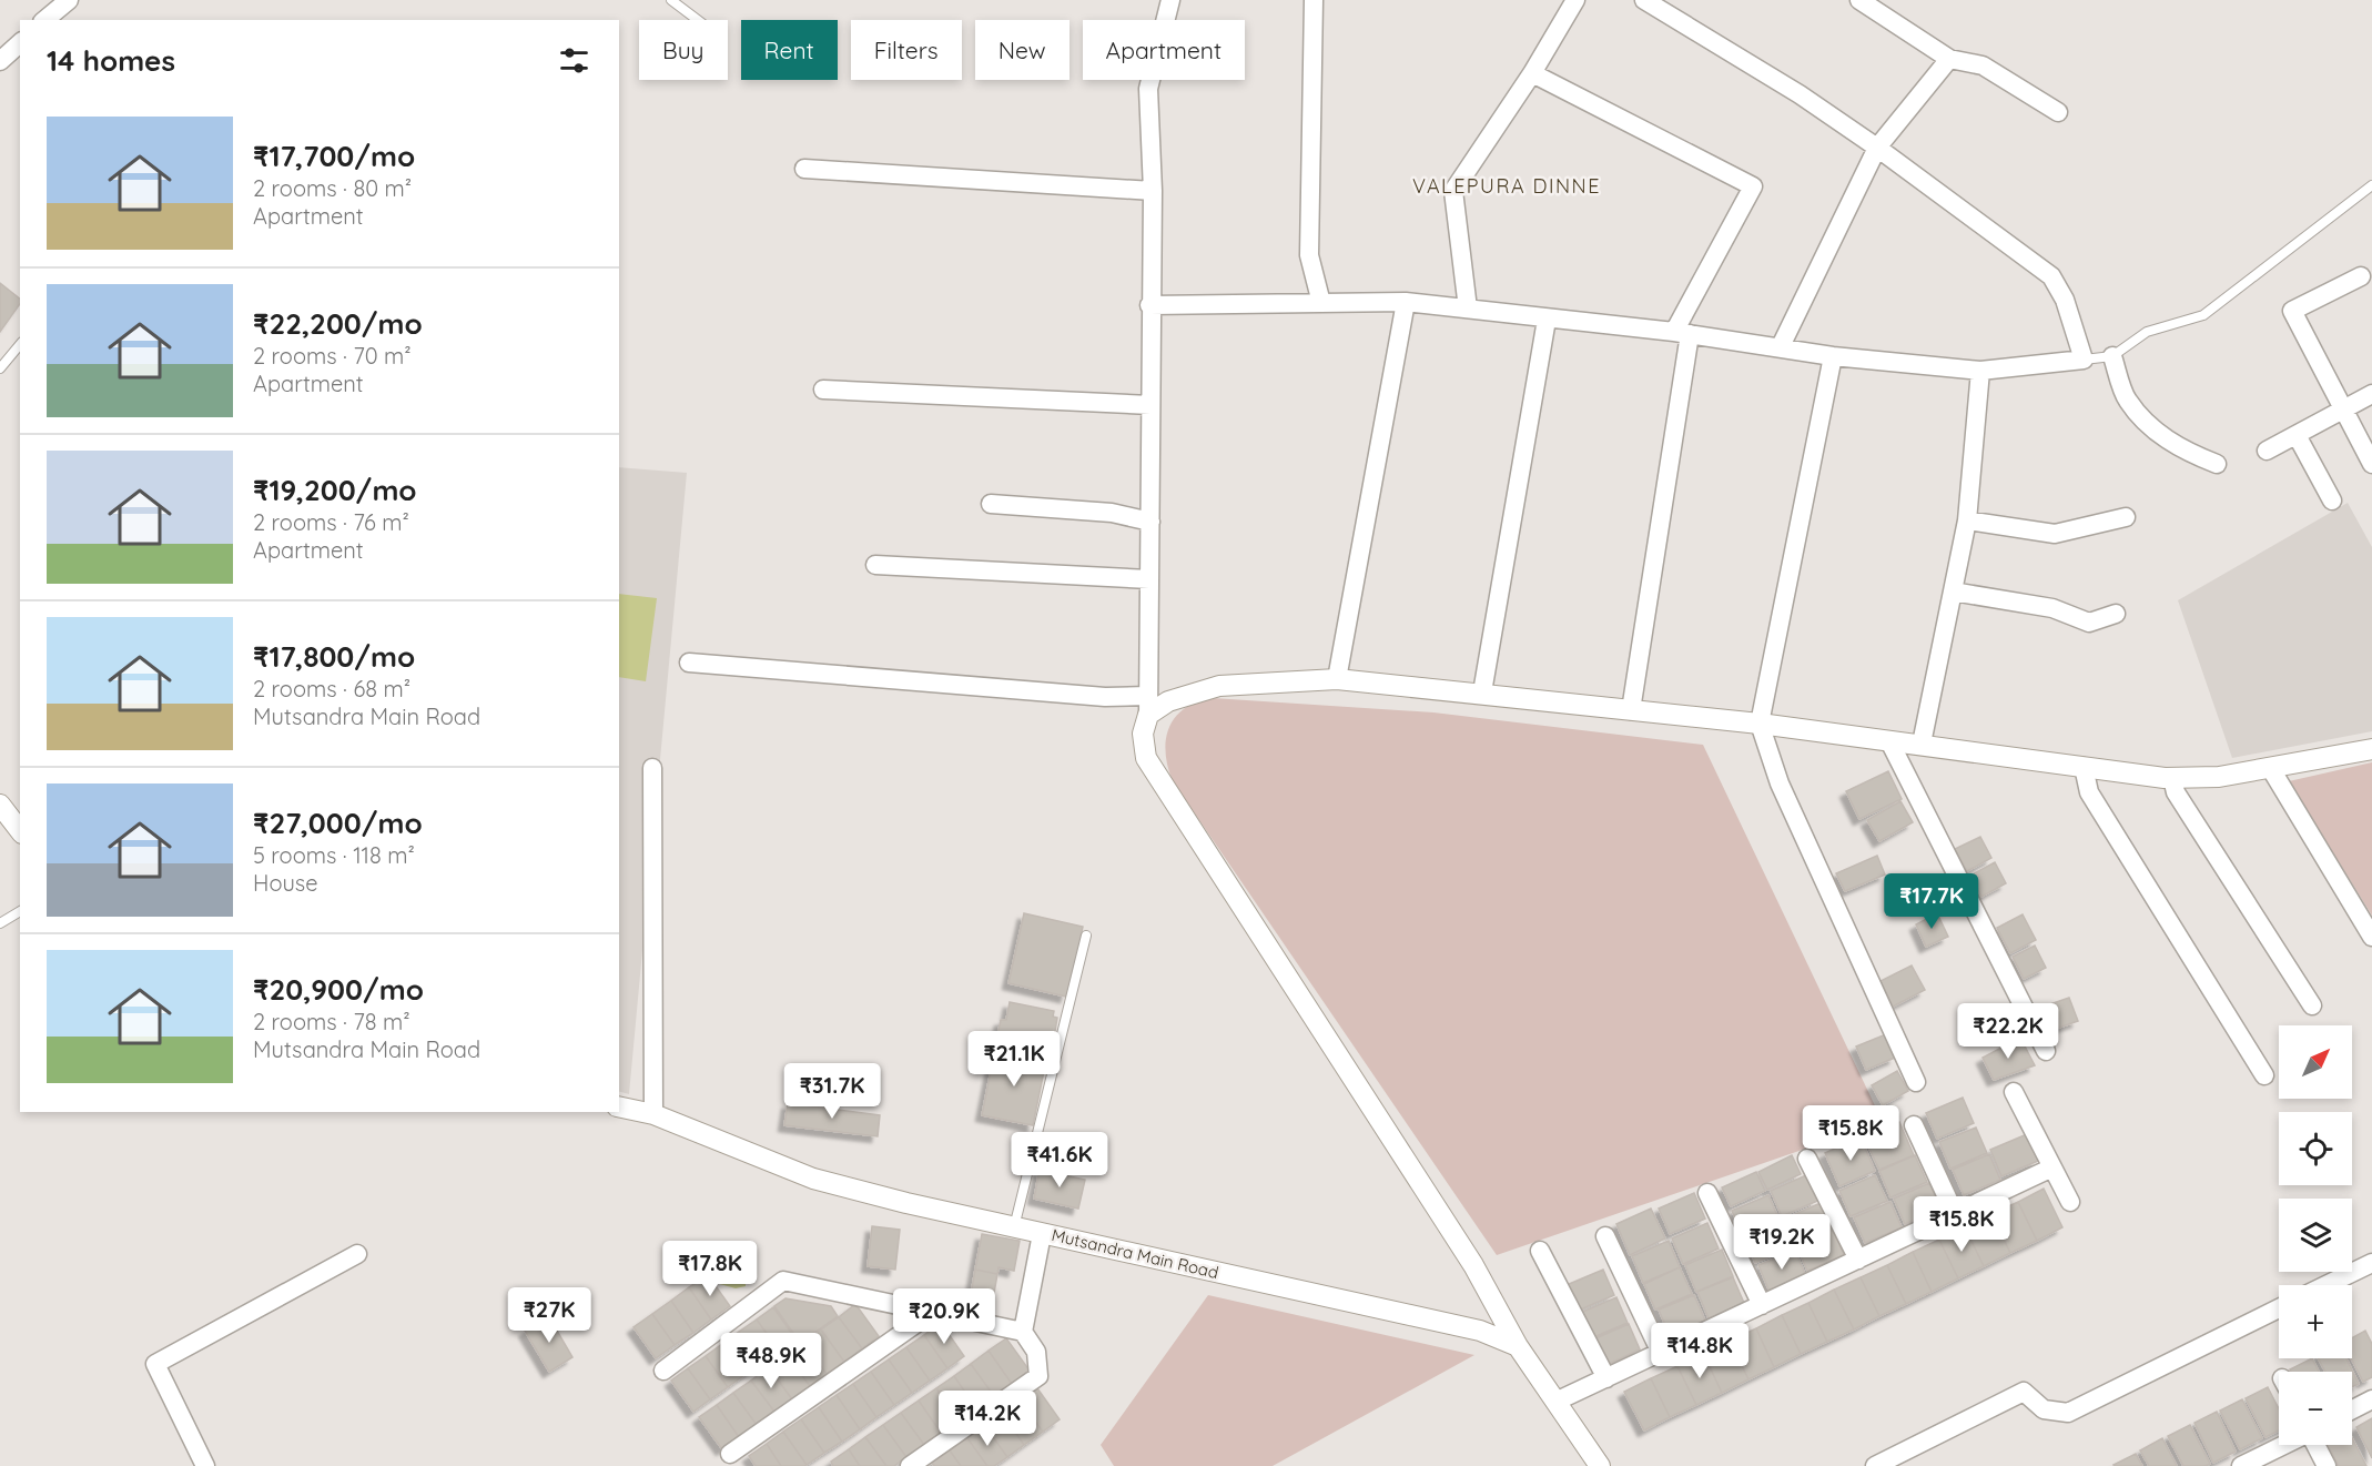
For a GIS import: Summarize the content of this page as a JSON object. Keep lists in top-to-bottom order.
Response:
{
  "streets": {
    "street": ["Mutsandra Main Road"]
  },
  "districts": ["VALEPURA DINNE"],
  "north": "top right",
  "page": {
    "chip": [
      "Buy",
      "Rent",
      "Filters",
      "New",
      "Apartment"
    ],
    "heading": "14 homes",
    "list": [
      {
        "name": "₹17,700/mo",
        "note": "2 rooms · 80 m² · Apartment"
      },
      {
        "name": "₹22,200/mo",
        "note": "2 rooms · 70 m² · Apartment"
      },
      {
        "name": "₹19,200/mo",
        "note": "2 rooms · 76 m² · Apartment"
      },
      {
        "name": "₹17,800/mo",
        "note": "2 rooms · 68 m² · Mutsandra Main Road"
      },
      {
        "name": "₹27,000/mo",
        "note": "5 rooms · 118 m² · House"
      },
      {
        "name": "₹20,900/mo",
        "note": "2 rooms · 78 m² · Mutsandra Main Road"
      }
    ],
    "price": [
      "₹17.7K",
      "₹22.2K",
      "₹21.1K",
      "₹31.7K",
      "₹15.8K",
      "₹41.6K",
      "₹15.8K",
      "₹19.2K",
      "₹17.8K",
      "₹27K",
      "₹20.9K",
      "₹14.8K",
      "₹48.9K",
      "₹14.2K"
    ],
    "map_buttons": ["+", "−"]
  }
}
